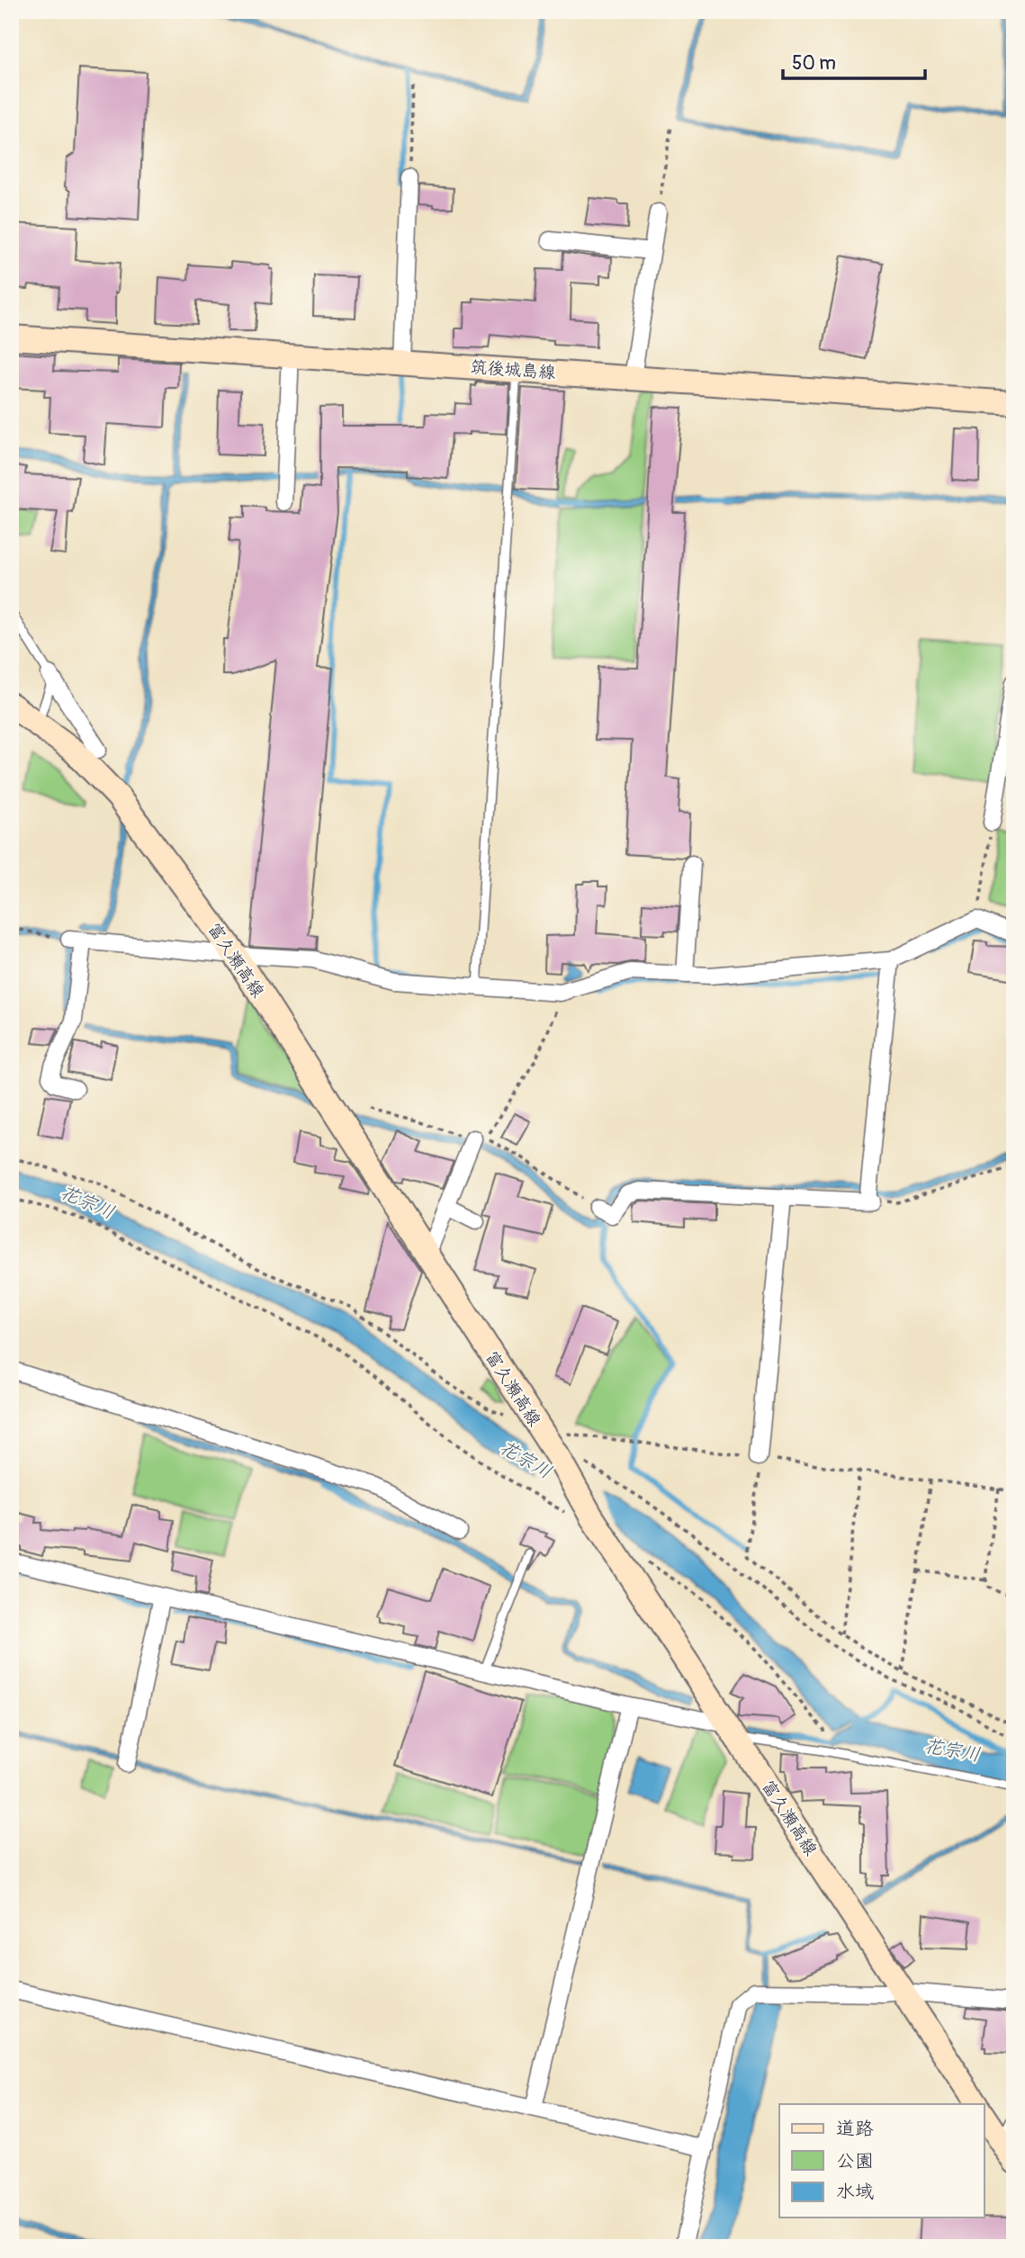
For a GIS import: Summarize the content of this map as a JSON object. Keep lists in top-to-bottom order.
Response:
{
  "streets": {
    "main road": ["筑後城島線", "富久瀬高線"]
  },
  "water": ["花宗川"],
  "legend": ["道路", "公園", "水域"],
  "scale_bar": "50 m"
}
